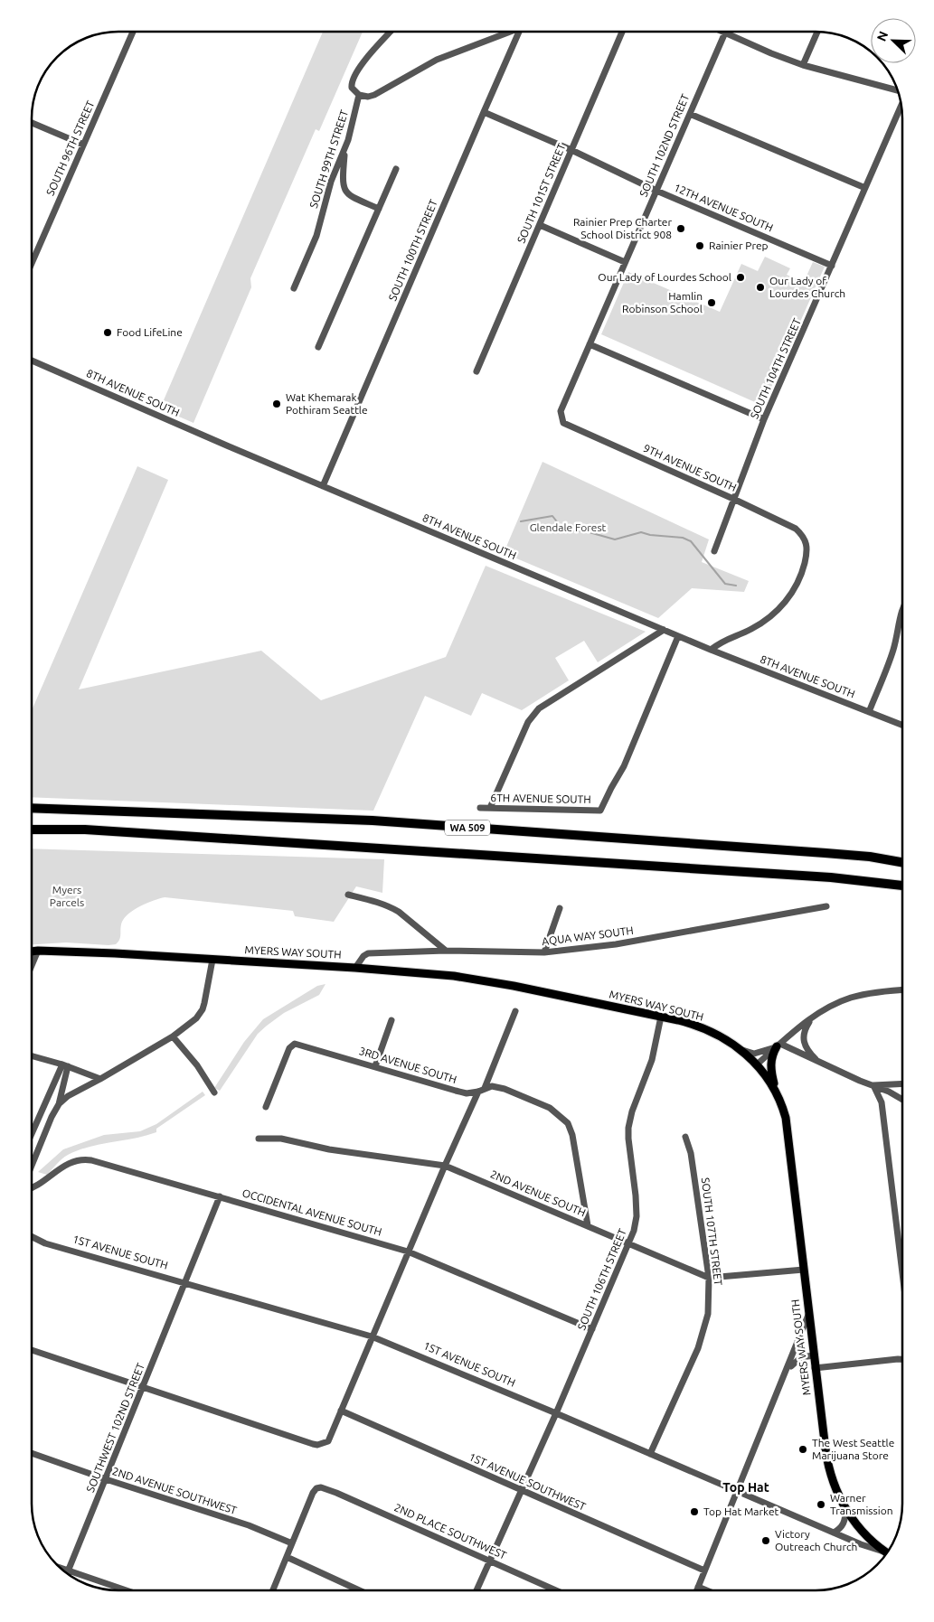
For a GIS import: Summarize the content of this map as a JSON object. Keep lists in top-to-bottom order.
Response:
{
  "streets": {
    "highway": ["WA 509"],
    "main road": ["MYERS WAY SOUTH"],
    "street": [
      "SOUTH 102ND STREET",
      "SOUTH 96TH STREET",
      "SOUTH 99TH STREET",
      "SOUTH 101ST STREET",
      "12TH AVENUE SOUTH",
      "SOUTH 100TH STREET",
      "SOUTH 104TH STREET",
      "8TH AVENUE SOUTH",
      "9TH AVENUE SOUTH",
      "6TH AVENUE SOUTH",
      "AQUA WAY SOUTH",
      "3RD AVENUE SOUTH",
      "2ND AVENUE SOUTH",
      "OCCIDENTAL AVENUE SOUTH",
      "SOUTH 107TH STREET",
      "1ST AVENUE SOUTH",
      "SOUTH 106TH STREET",
      "SOUTHWEST 102ND STREET",
      "1ST AVENUE SOUTHWEST",
      "2ND AVENUE SOUTHWEST",
      "2ND PLACE SOUTHWEST"
    ]
  },
  "crossings": [
    ["SOUTH 102ND STREET", "12TH AVENUE SOUTH"],
    ["SOUTH 102ND STREET", "9TH AVENUE SOUTH"],
    ["SOUTH 101ST STREET", "12TH AVENUE SOUTH"],
    ["12TH AVENUE SOUTH", "SOUTH 100TH STREET"],
    ["12TH AVENUE SOUTH", "SOUTH 104TH STREET"],
    ["SOUTH 100TH STREET", "8TH AVENUE SOUTH"],
    ["SOUTH 104TH STREET", "9TH AVENUE SOUTH"],
    ["8TH AVENUE SOUTH", "9TH AVENUE SOUTH"],
    ["8TH AVENUE SOUTH", "6TH AVENUE SOUTH"],
    ["AQUA WAY SOUTH", "MYERS WAY SOUTH"],
    ["MYERS WAY SOUTH", "2ND AVENUE SOUTH"],
    ["MYERS WAY SOUTH", "SOUTH 106TH STREET"],
    ["2ND AVENUE SOUTH", "SOUTH 107TH STREET"],
    ["2ND AVENUE SOUTH", "SOUTH 106TH STREET"],
    ["OCCIDENTAL AVENUE SOUTH", "SOUTH 106TH STREET"],
    ["SOUTH 107TH STREET", "1ST AVENUE SOUTH"],
    ["1ST AVENUE SOUTH", "SOUTH 106TH STREET"],
    ["1ST AVENUE SOUTH", "SOUTHWEST 102ND STREET"],
    ["SOUTH 106TH STREET", "1ST AVENUE SOUTHWEST"],
    ["SOUTH 106TH STREET", "2ND PLACE SOUTHWEST"],
    ["SOUTHWEST 102ND STREET", "2ND AVENUE SOUTHWEST"],
    ["2ND AVENUE SOUTHWEST", "2ND PLACE SOUTHWEST"]
  ],
  "districts": ["Top Hat"],
  "parks": ["Glendale Forest", "Myers Parcels"],
  "places": [
    "Rainier Prep Charter School District 908",
    "Rainier Prep",
    "Our Lady of Lourdes School",
    "Our Lady of Lourdes Church",
    "Hamlin Robinson School",
    "Food LifeLine",
    "Wat Khemarak Pothiram Seattle",
    "The West Seattle Marijuana Store",
    "Warner Transmission",
    "Top Hat Market",
    "Victory Outreach Church"
  ],
  "north": "top left"
}
